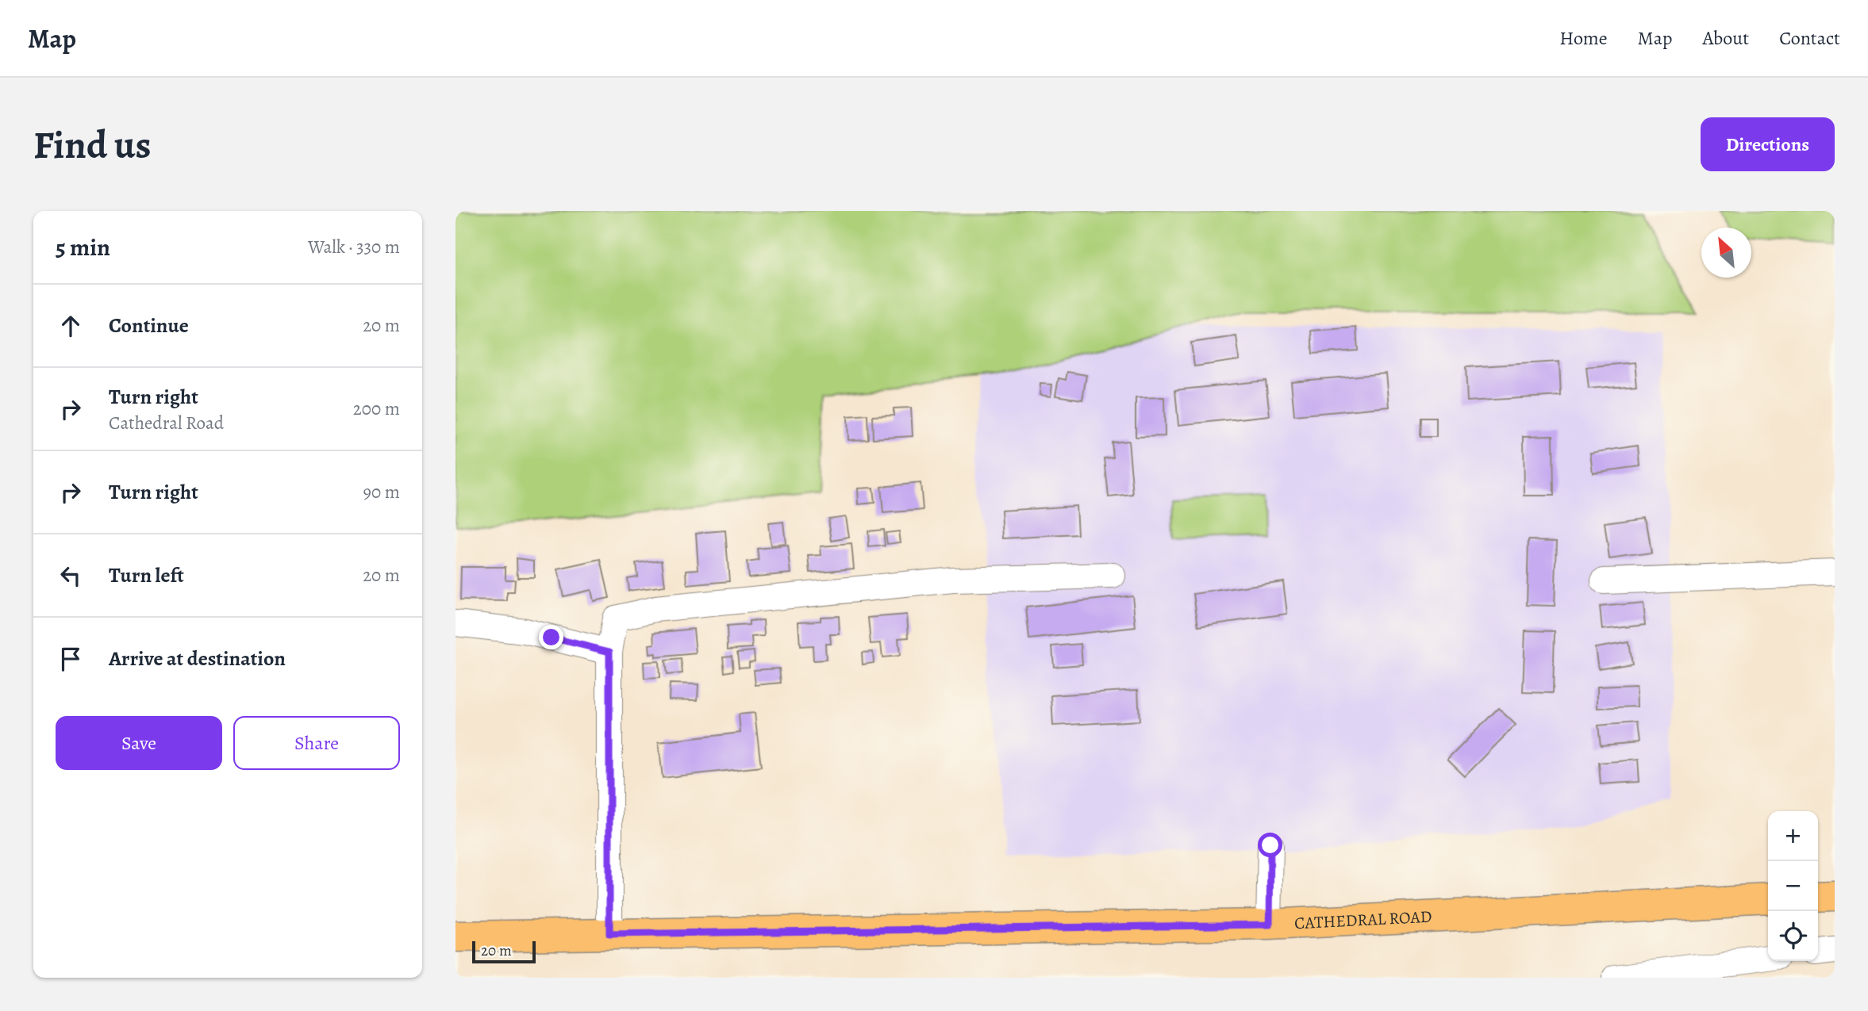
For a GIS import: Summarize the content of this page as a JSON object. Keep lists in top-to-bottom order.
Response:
{
  "streets": {
    "main road": ["CATHEDRAL ROAD"]
  },
  "scale_bar": "20 m",
  "north": "top left",
  "page": {
    "header": "Map",
    "nav": [
      "Home",
      "Map",
      "About",
      "Contact"
    ],
    "buttons": [
      "Directions",
      ["Save", "Share"]
    ],
    "title": "Find us",
    "heading": ["5 min", "Walk · 330 m"],
    "list": [
      ["Continue", "20 m"],
      ["Turn right", "Cathedral Road", "200 m"],
      ["Turn right", "90 m"],
      ["Turn left", "20 m"],
      "Arrive at destination"
    ],
    "map_buttons": ["+", "−"],
    "scale": "20 m"
  }
}
